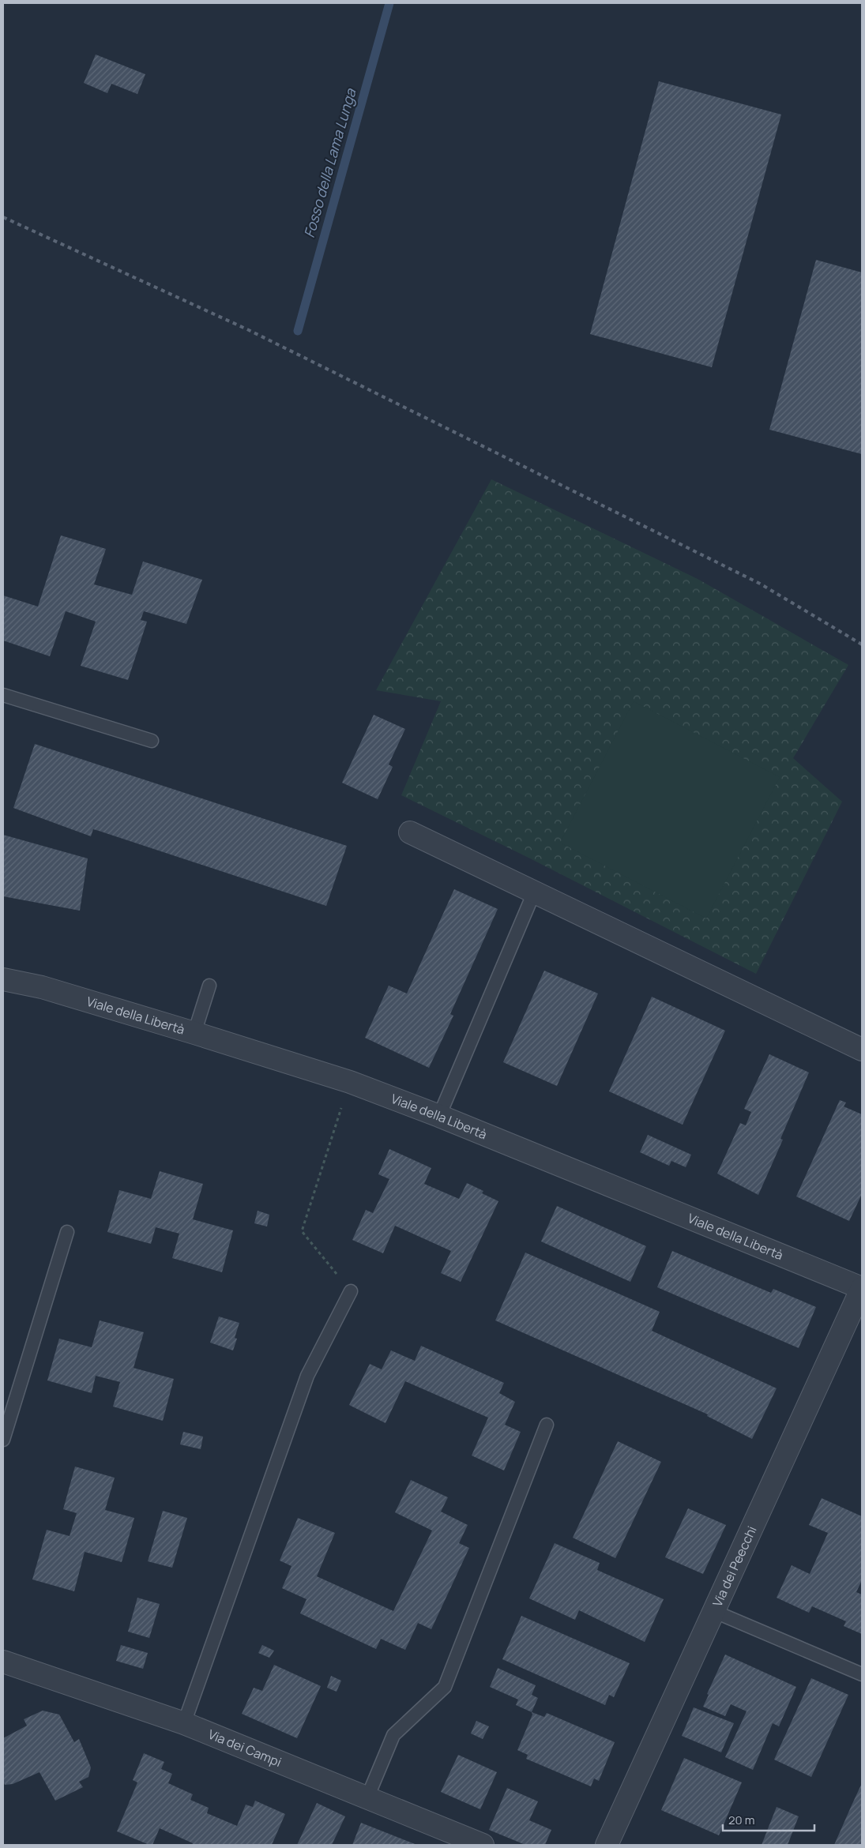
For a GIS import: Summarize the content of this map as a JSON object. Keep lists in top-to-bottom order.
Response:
{
  "streets": {
    "street": ["Viale della Libertà", "Via dei Peecchi", "Via dei Campi"]
  },
  "crossings": [
    ["Viale della Libertà", "Via dei Peecchi"]
  ],
  "water": ["Fosso della Lama Lunga"],
  "scale_bar": "20 m"
}
